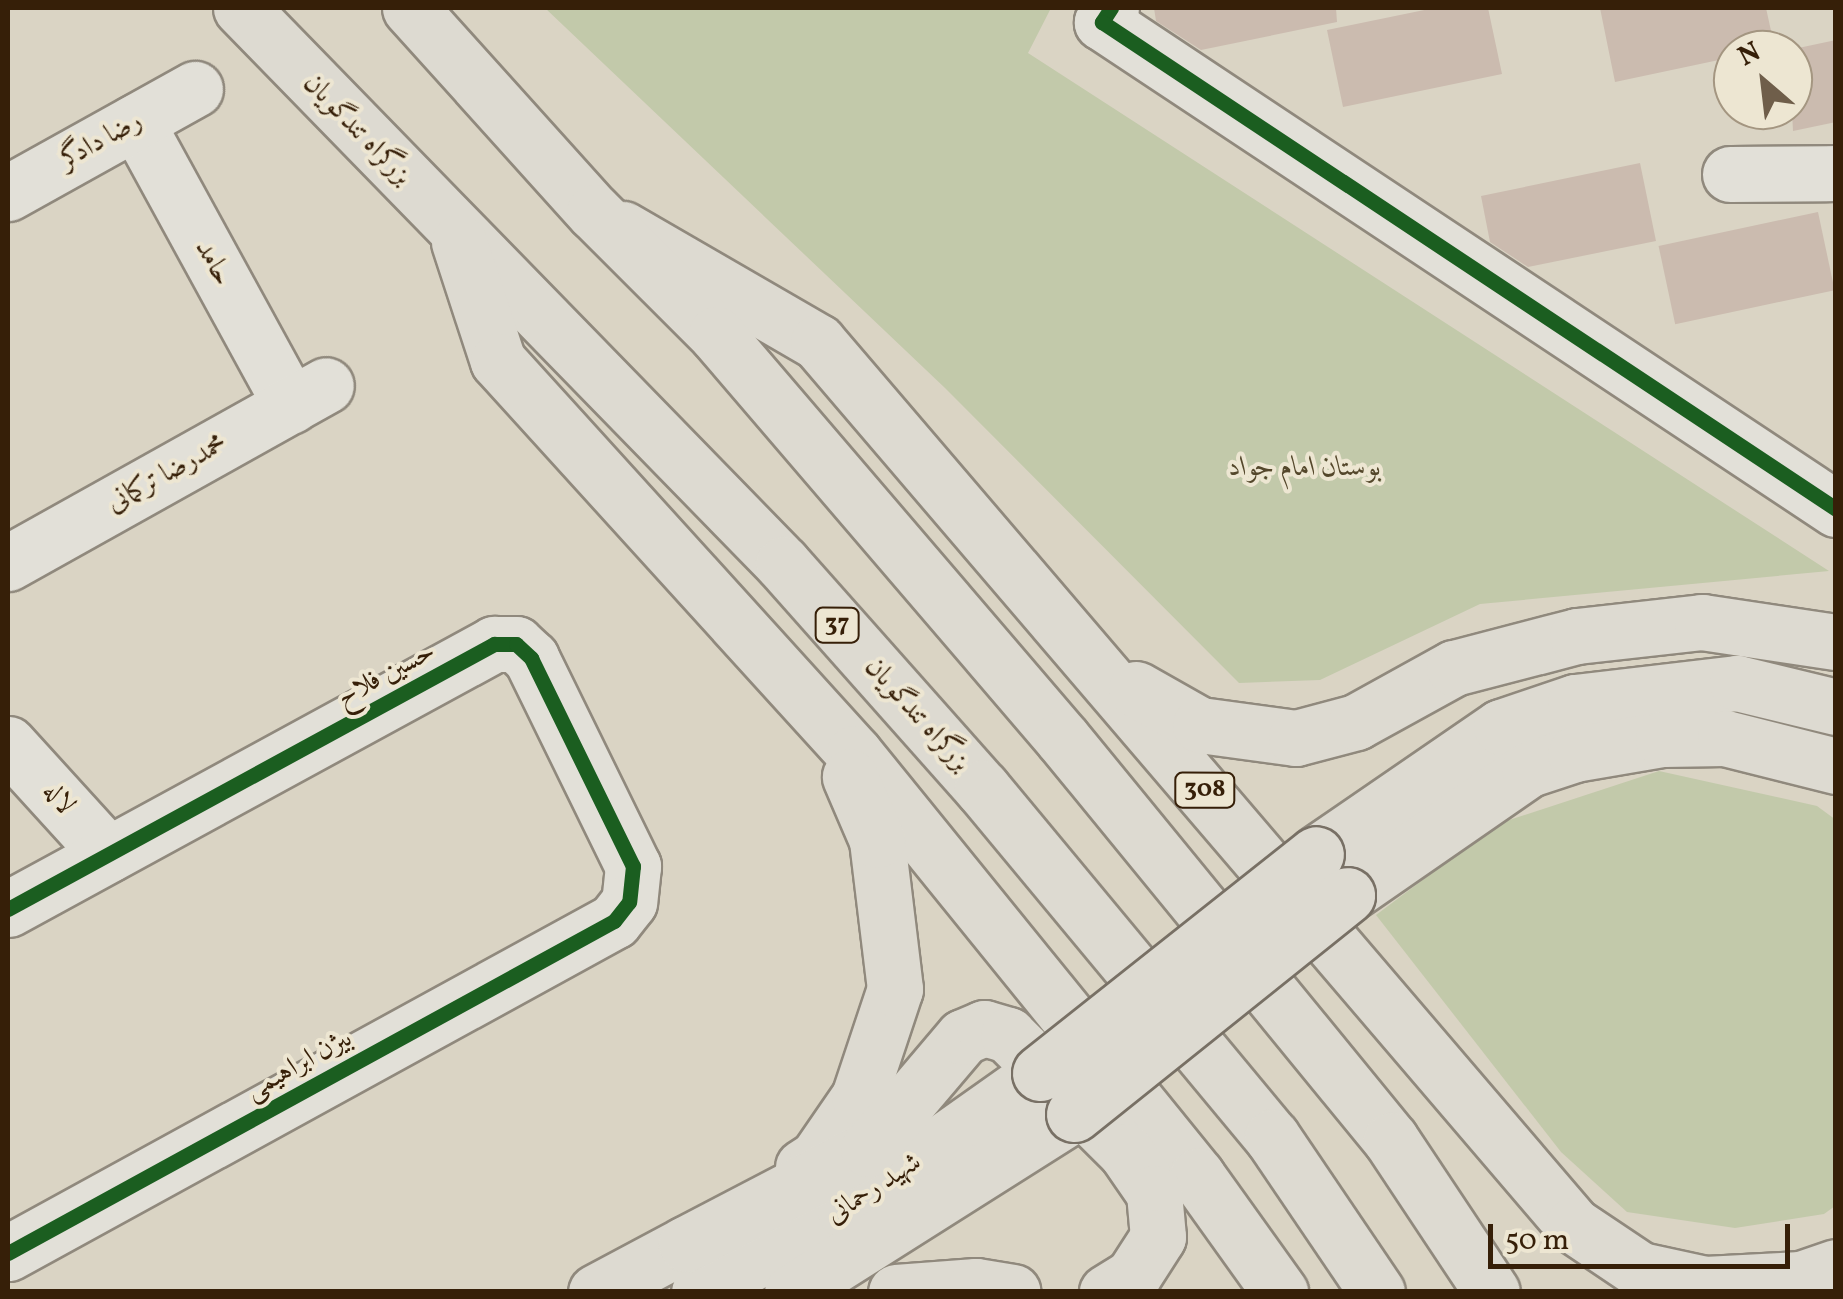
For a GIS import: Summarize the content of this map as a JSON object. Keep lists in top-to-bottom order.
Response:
{
  "streets": {
    "main road": [
      "بزرگراه تندگویان",
      "37",
      "308",
      "شهید رحمانی"
    ],
    "street": [
      "رضا دادگر",
      "حامد",
      "محمدرضا ترکمانی",
      "حسین فلاح",
      "لاله",
      "بیژن ابراهیمی"
    ]
  },
  "crossings": [
    ["رضا دادگر", "حامد"],
    ["حامد", "محمدرضا ترکمانی"],
    ["حسین فلاح", "لاله"],
    ["حسین فلاح", "بیژن ابراهیمی"]
  ],
  "parks": ["بوستان امام جواد"],
  "scale_bar": "50 m",
  "north": "top left"
}
